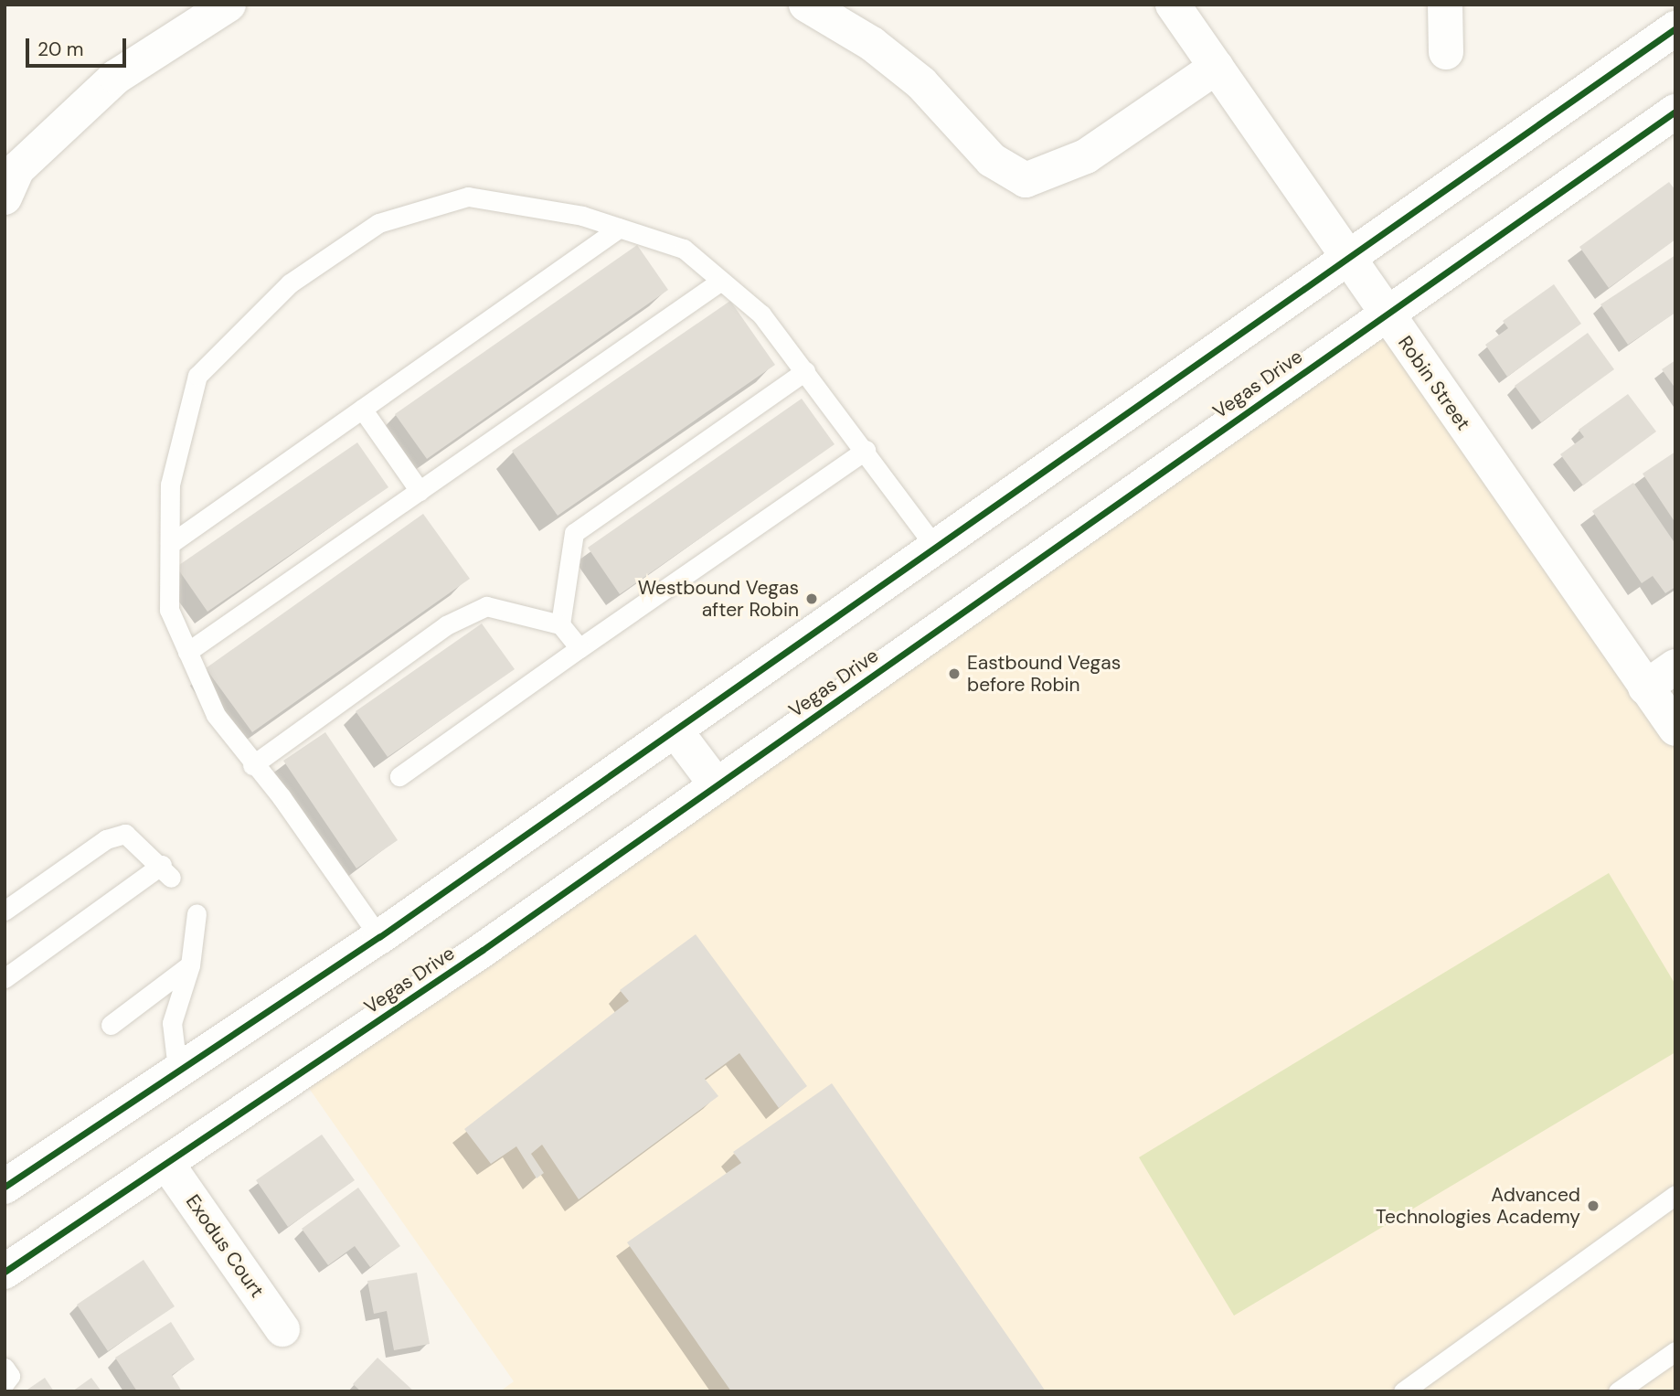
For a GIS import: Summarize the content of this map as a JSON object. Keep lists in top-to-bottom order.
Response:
{
  "streets": {
    "main road": ["Robin Street", "Vegas Drive", "Exodus Court"]
  },
  "crossings": [
    ["Robin Street", "Vegas Drive"],
    ["Vegas Drive", "Exodus Court"]
  ],
  "places": ["Westbound Vegas after Robin", "Eastbound Vegas before Robin", "Advanced Technologies Academy"],
  "scale_bar": "20 m"
}
